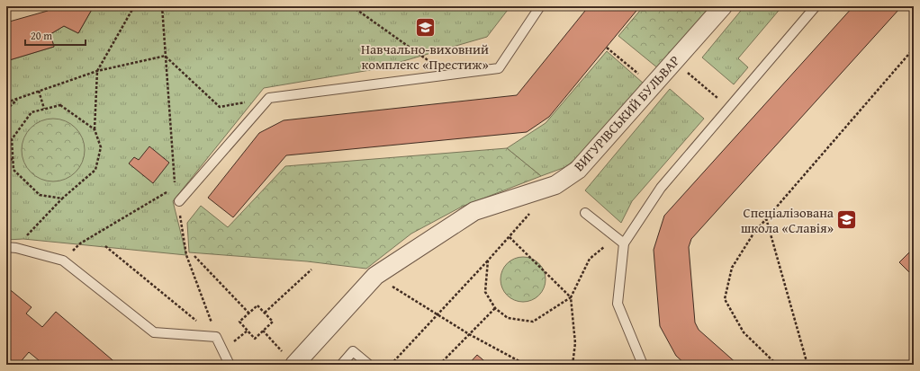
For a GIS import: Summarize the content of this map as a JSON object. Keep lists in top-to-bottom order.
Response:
{
  "streets": {
    "street": ["ВИГУРІВСЬКИЙ БУЛЬВАР"]
  },
  "places": {
    "school or university": ["Навчально-виховний комплекс «Престиж»", "Спеціалізована школа «Славія»"]
  },
  "scale_bar": "20 m"
}
